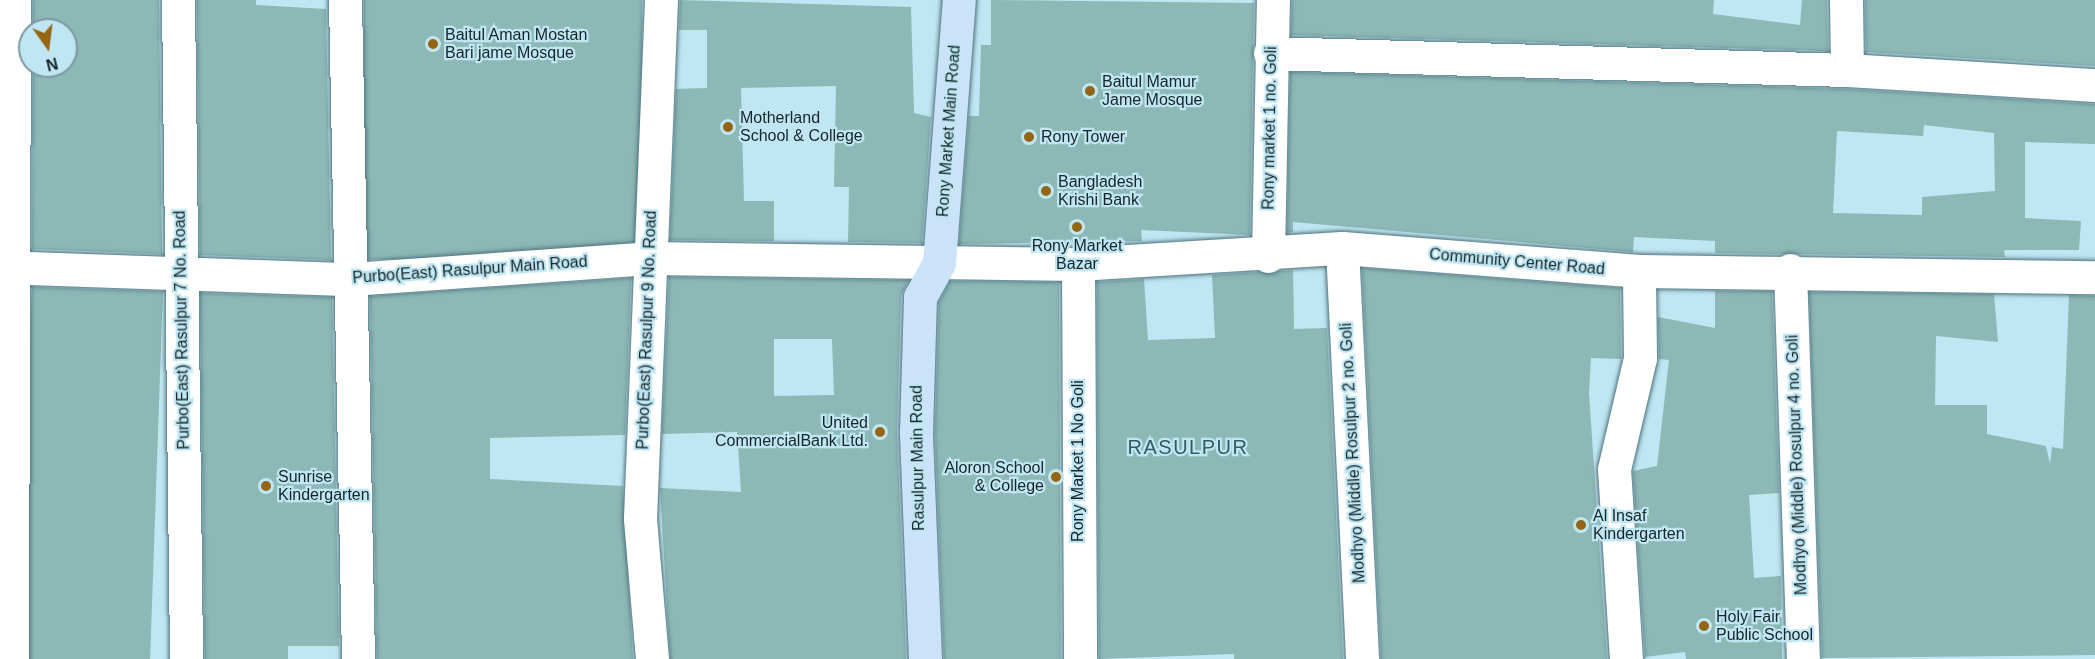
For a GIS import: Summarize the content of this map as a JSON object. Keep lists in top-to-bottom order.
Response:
{
  "streets": {
    "street": [
      "Rony market 1 no. Goli",
      "Rony Market Main Road",
      "Community Center Road",
      "Purbo(East) Rasulpur Main Road",
      "Purbo(East) Rasulpur 7 No. Road",
      "Purbo(East) Rasulpur 9 No. Road",
      "Modhyo (Middle) Rosulpur 2 no. Goli",
      "Rasulpur Main Road",
      "Rony Market 1 No Goli",
      "Modhyo (Middle) Rosulpur 4 no. Goli"
    ]
  },
  "crossings": [
    ["Rony market 1 no. Goli", "Community Center Road"],
    ["Rony Market Main Road", "Community Center Road"],
    ["Rony Market Main Road", "Purbo(East) Rasulpur Main Road"],
    ["Rony Market Main Road", "Rasulpur Main Road"],
    ["Community Center Road", "Purbo(East) Rasulpur Main Road"],
    ["Community Center Road", "Modhyo (Middle) Rosulpur 2 no. Goli"],
    ["Community Center Road", "Rasulpur Main Road"],
    ["Community Center Road", "Rony Market 1 No Goli"],
    ["Community Center Road", "Modhyo (Middle) Rosulpur 4 no. Goli"],
    ["Purbo(East) Rasulpur Main Road", "Purbo(East) Rasulpur 7 No. Road"],
    ["Purbo(East) Rasulpur Main Road", "Purbo(East) Rasulpur 9 No. Road"],
    ["Purbo(East) Rasulpur Main Road", "Rasulpur Main Road"]
  ],
  "districts": ["RASULPUR"],
  "places": [
    "Baitul Aman Mostan Bari jame Mosque",
    "Baitul Mamur Jame Mosque",
    "Motherland School & College",
    "Rony Tower",
    "Bangladesh Krishi Bank",
    "Rony Market Bazar",
    "United CommercialBank Ltd.",
    "Aloron School & College",
    "Sunrise Kindergarten",
    "Al Insaf Kindergarten",
    "Holy Fair Public School"
  ],
  "north": "bottom"
}
